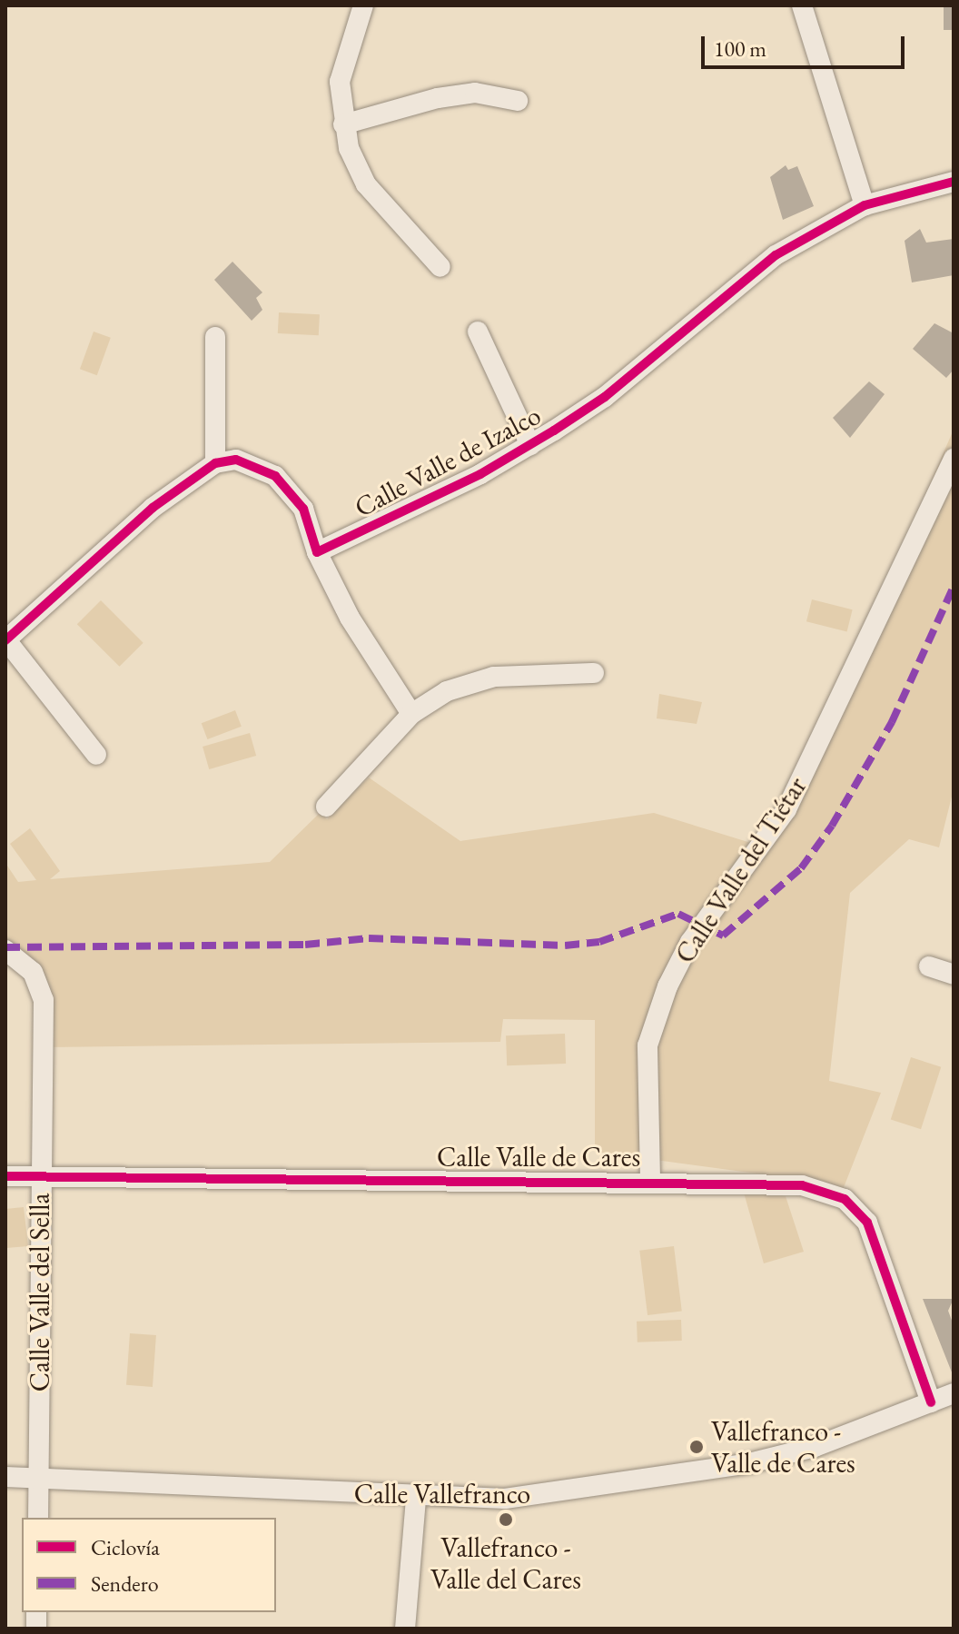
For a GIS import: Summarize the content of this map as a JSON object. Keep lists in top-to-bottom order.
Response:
{
  "streets": {
    "street": [
      "Calle Valle de Izalco",
      "Calle Valle del Tiétar",
      "Calle Valle de Cares",
      "Calle Valle del Sella",
      "Calle Vallefranco"
    ]
  },
  "crossings": [
    ["Calle Valle del Tiétar", "Calle Valle de Cares"],
    ["Calle Valle de Cares", "Calle Valle del Sella"],
    ["Calle Valle de Cares", "Calle Vallefranco"],
    ["Calle Valle del Sella", "Calle Vallefranco"]
  ],
  "places": ["Vallefranco - Valle de Cares", "Vallefranco - Valle del Cares"],
  "legend": ["Ciclovía", "Sendero"],
  "scale_bar": "100 m"
}
